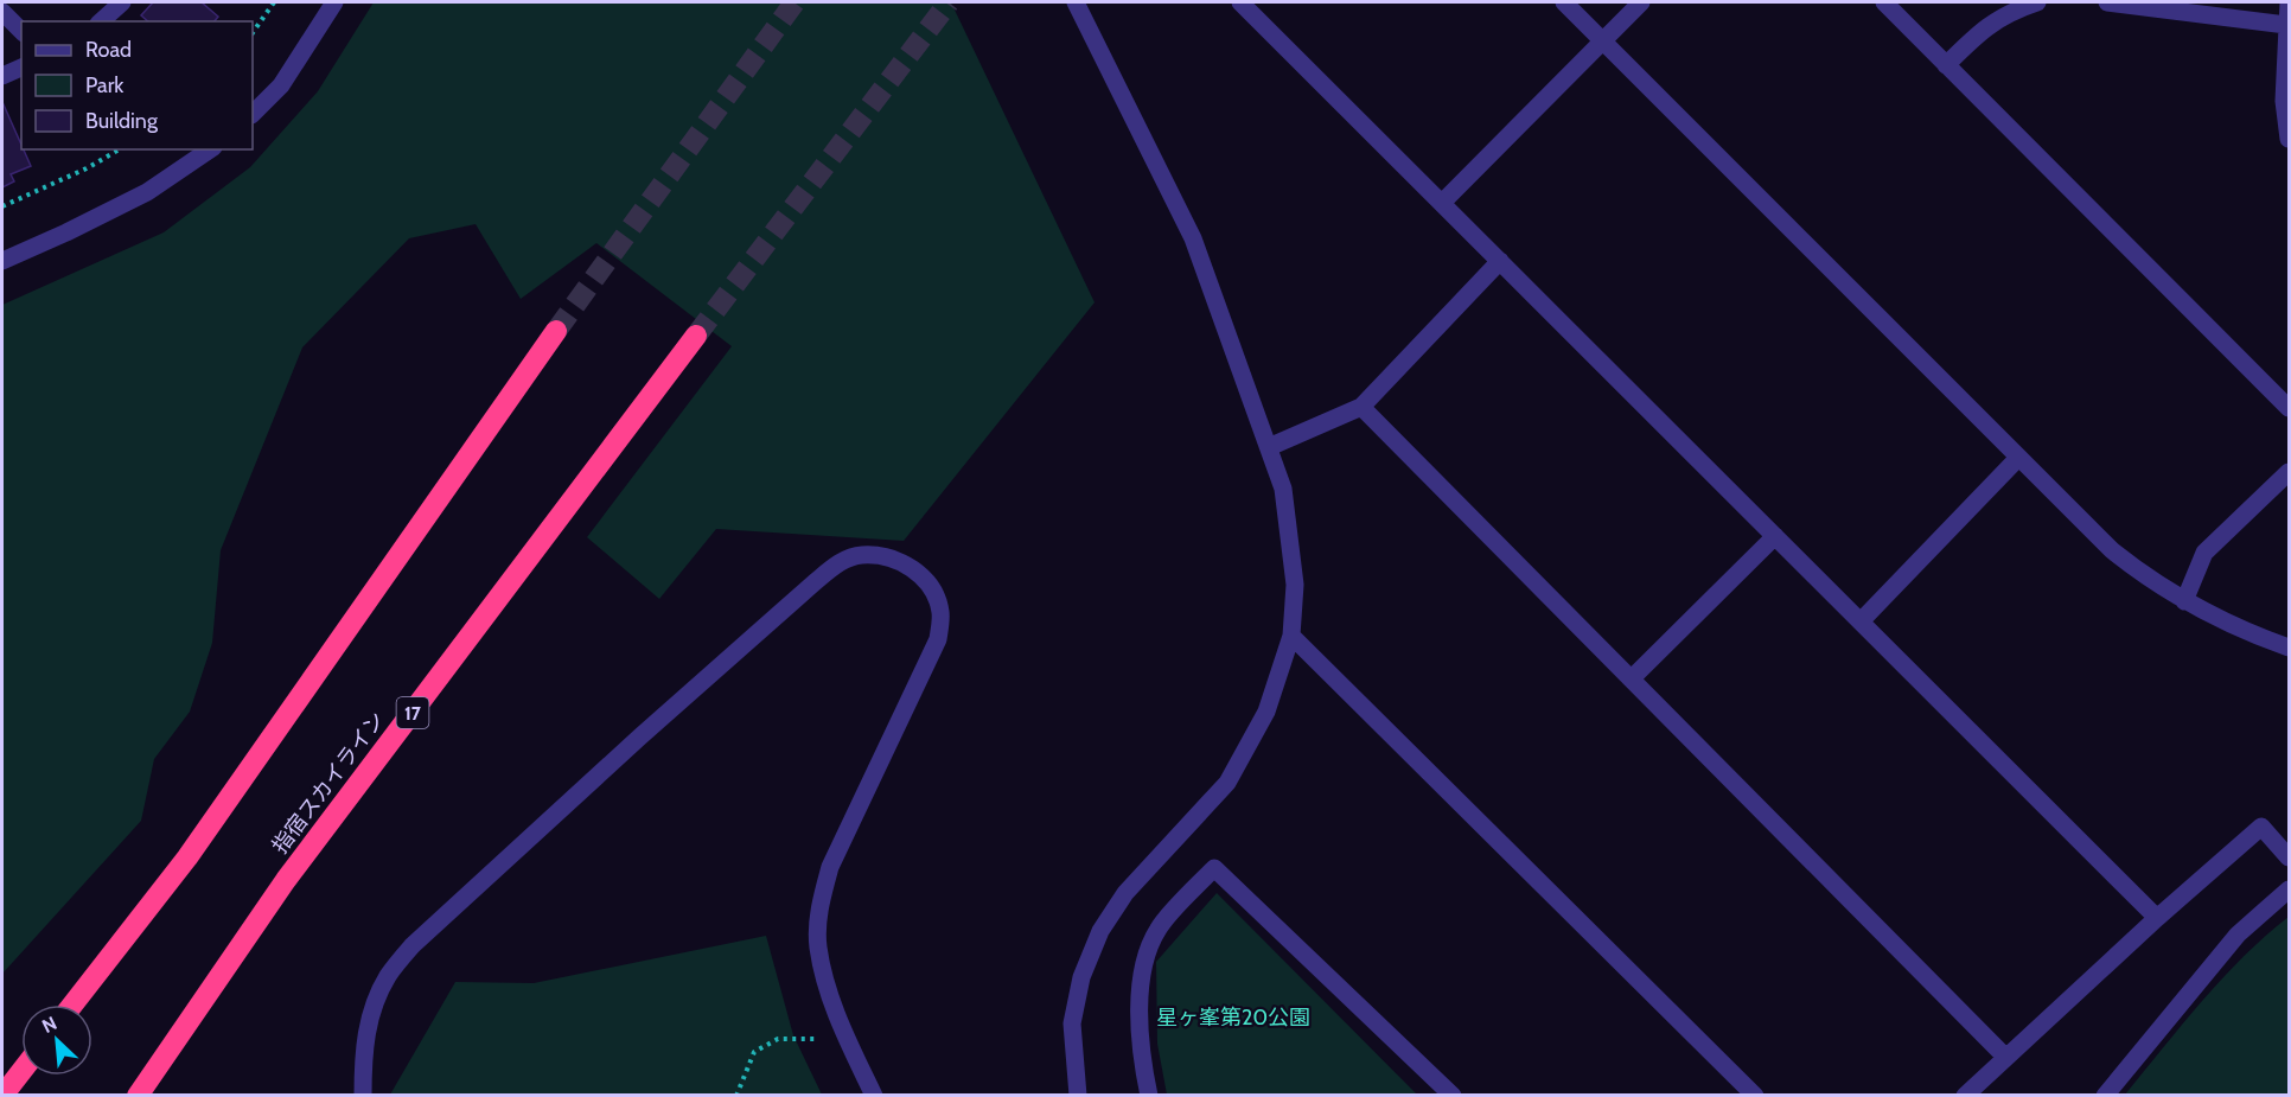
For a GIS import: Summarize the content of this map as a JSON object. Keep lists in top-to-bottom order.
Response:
{
  "streets": {
    "highway": ["17", "指宿スカイライン"]
  },
  "parks": ["星ヶ峯第20公園"],
  "legend": ["Road", "Park", "Building"],
  "north": "top left"
}
